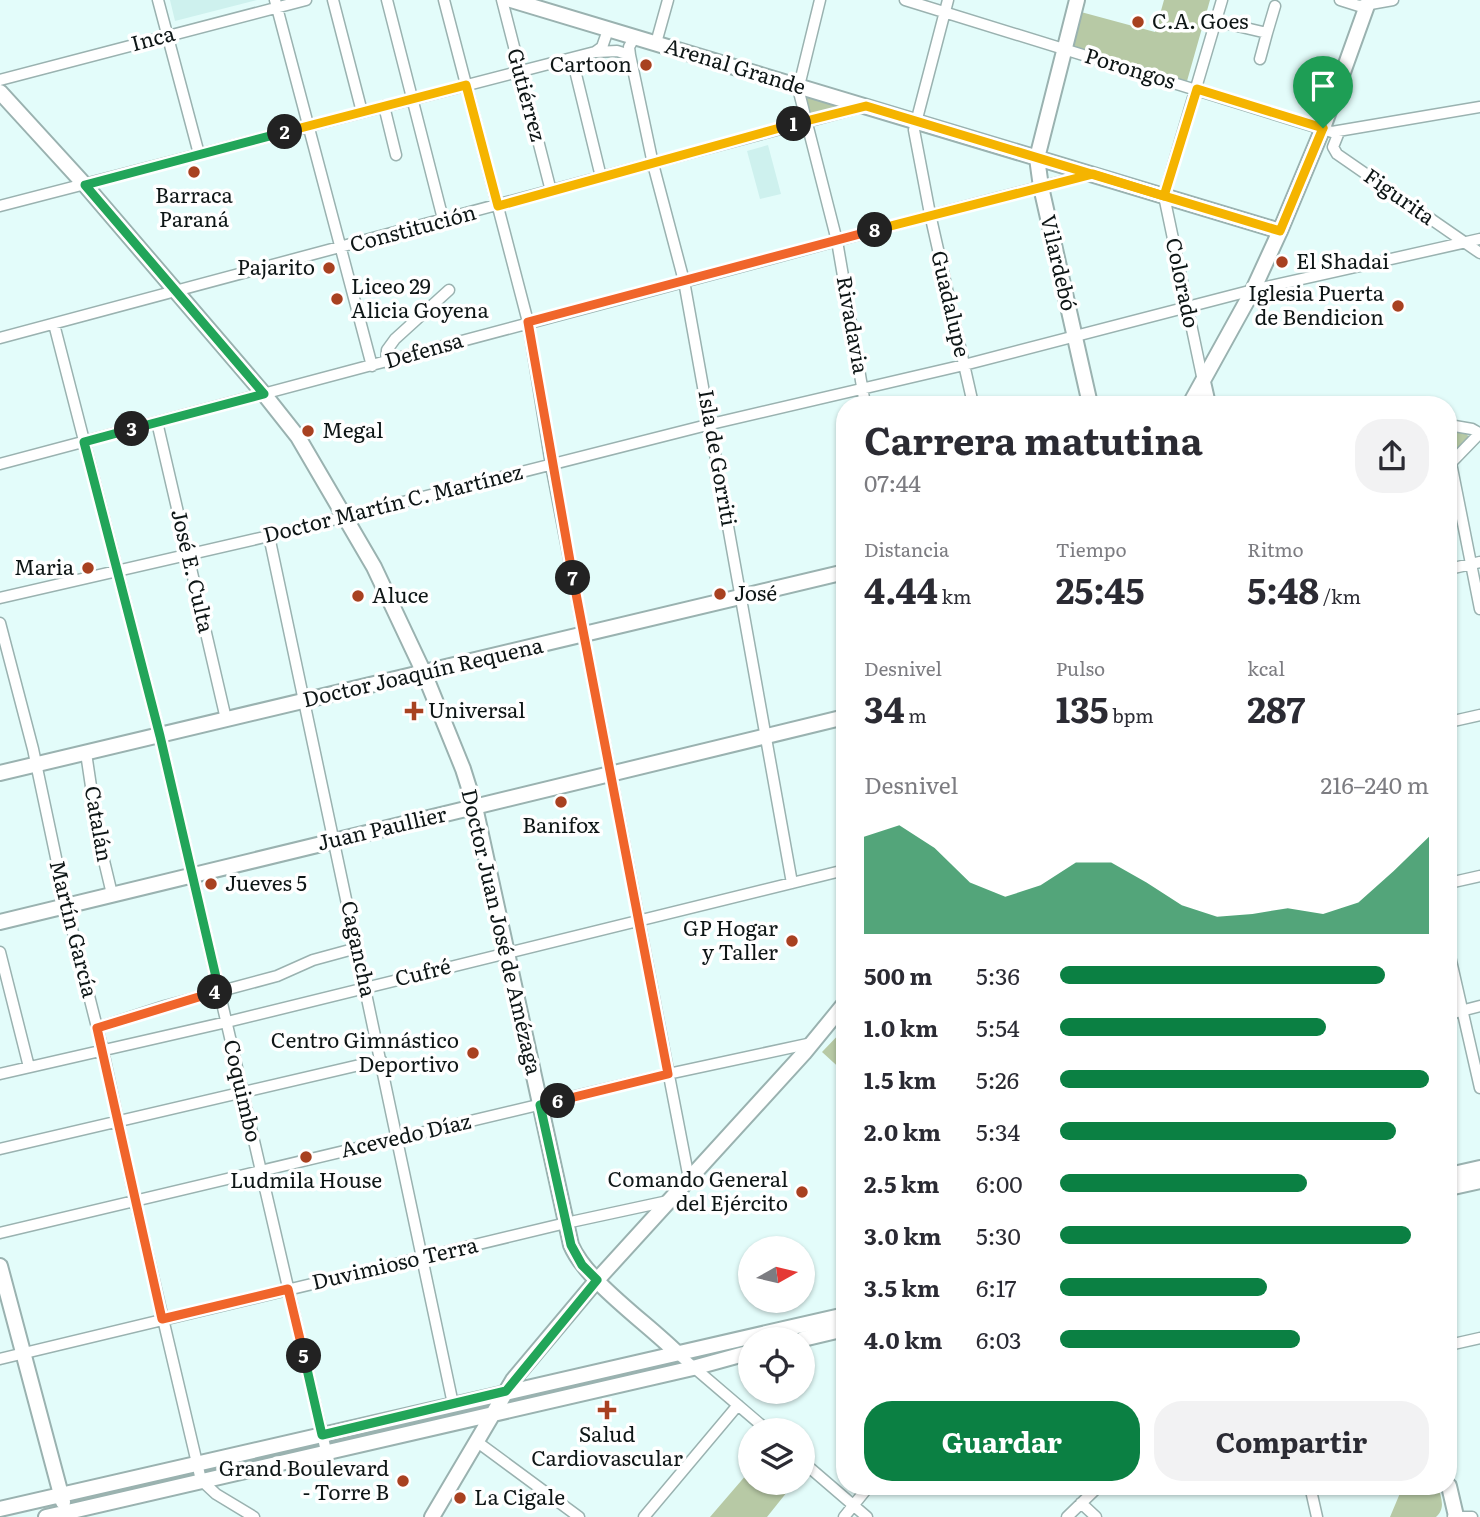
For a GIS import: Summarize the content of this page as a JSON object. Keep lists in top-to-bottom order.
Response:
{
  "streets": {
    "street": [
      "Inca",
      "Arenal Grande",
      "Porongos",
      "Gutiérrez",
      "Figurita",
      "Constitución",
      "Vilardebó",
      "Colorado",
      "Guadalupe",
      "Rivadavia",
      "Defensa",
      "Isla de Gorriti",
      "Doctor Martín C. Martínez",
      "José E. Culta",
      "Doctor Joaquín Requena",
      "Catalán",
      "Juan Paullier",
      "Martín García",
      "Doctor Juan José de Amézaga",
      "Cagancha",
      "Cufré",
      "Coquimbo",
      "Acevedo Díaz",
      "Duvimioso Terra"
    ]
  },
  "crossings": [
    ["Arenal Grande", "Constitución"],
    ["Arenal Grande", "Vilardebó"],
    ["Arenal Grande", "Colorado"],
    ["Arenal Grande", "Guadalupe"],
    ["Arenal Grande", "Rivadavia"],
    ["Arenal Grande", "Defensa"],
    ["Arenal Grande", "Isla de Gorriti"],
    ["Porongos", "Figurita"],
    ["Porongos", "Vilardebó"],
    ["Porongos", "Colorado"],
    ["Porongos", "Guadalupe"],
    ["Gutiérrez", "Constitución"],
    ["Figurita", "Doctor Martín C. Martínez"],
    ["Constitución", "Rivadavia"],
    ["Constitución", "Isla de Gorriti"],
    ["Constitución", "Doctor Juan José de Amézaga"],
    ["Constitución", "Coquimbo"],
    ["Vilardebó", "Defensa"],
    ["Vilardebó", "Doctor Martín C. Martínez"],
    ["Colorado", "Doctor Martín C. Martínez"],
    ["Guadalupe", "Defensa"],
    ["Guadalupe", "Doctor Martín C. Martínez"],
    ["Rivadavia", "Defensa"],
    ["Rivadavia", "Doctor Martín C. Martínez"],
    ["Defensa", "Isla de Gorriti"],
    ["Defensa", "José E. Culta"],
    ["Defensa", "Doctor Juan José de Amézaga"],
    ["Defensa", "Coquimbo"],
    ["Isla de Gorriti", "Doctor Martín C. Martínez"],
    ["Isla de Gorriti", "Doctor Joaquín Requena"],
    ["Isla de Gorriti", "Juan Paullier"],
    ["Isla de Gorriti", "Cufré"],
    ["Doctor Martín C. Martínez", "José E. Culta"],
    ["Doctor Martín C. Martínez", "Doctor Juan José de Amézaga"],
    ["Doctor Martín C. Martínez", "Cagancha"],
    ["Doctor Martín C. Martínez", "Coquimbo"],
    ["José E. Culta", "Doctor Joaquín Requena"],
    ["Doctor Joaquín Requena", "Catalán"],
    ["Doctor Joaquín Requena", "Martín García"],
    ["Doctor Joaquín Requena", "Doctor Juan José de Amézaga"],
    ["Doctor Joaquín Requena", "Cagancha"],
    ["Doctor Joaquín Requena", "Coquimbo"],
    ["Catalán", "Juan Paullier"],
    ["Juan Paullier", "Martín García"],
    ["Juan Paullier", "Doctor Juan José de Amézaga"],
    ["Juan Paullier", "Cagancha"],
    ["Juan Paullier", "Coquimbo"],
    ["Martín García", "Cufré"],
    ["Martín García", "Acevedo Díaz"],
    ["Martín García", "Duvimioso Terra"],
    ["Doctor Juan José de Amézaga", "Cufré"],
    ["Doctor Juan José de Amézaga", "Acevedo Díaz"],
    ["Doctor Juan José de Amézaga", "Duvimioso Terra"],
    ["Cagancha", "Cufré"],
    ["Cagancha", "Acevedo Díaz"],
    ["Cagancha", "Duvimioso Terra"],
    ["Cufré", "Coquimbo"],
    ["Coquimbo", "Acevedo Díaz"],
    ["Coquimbo", "Duvimioso Terra"]
  ],
  "places": {
    "other": [
      "C.A. Goes",
      "Cartoon",
      "Barraca Paraná",
      "El Shadai",
      "Pajarito",
      "Liceo 29 Alicia Goyena",
      "Iglesia Puerta de Bendicion",
      "Megal",
      "Maria",
      "José",
      "Aluce",
      "Banifox",
      "Jueves 5",
      "GP Hogar y Taller",
      "Centro Gimnástico Deportivo",
      "Ludmila House",
      "Comando General del Ejército",
      "Grand Boulevard - Torre B",
      "La Cigale"
    ],
    "health": ["Universal", "Salud Cardiovascular"]
  },
  "north": "right",
  "page": {
    "pins": [
      "1",
      "2",
      "8",
      "3",
      "7",
      "4",
      "6",
      "5"
    ],
    "heading": ["Carrera matutina", "07:44"],
    "stats": [
      ["Distancia", "4.44 km"],
      ["Tiempo", "25:45"],
      ["Ritmo", "5:48 /km"],
      ["Desnivel", "34 m"],
      ["Pulso", "135 bpm"],
      ["kcal", "287"]
    ],
    "chart": ["Desnivel", "216–240 m"],
    "list": [
      {
        "name": "500 m",
        "note": "5:36"
      },
      {
        "name": "1.0 km",
        "note": "5:54"
      },
      {
        "name": "1.5 km",
        "note": "5:26"
      },
      {
        "name": "2.0 km",
        "note": "5:34"
      },
      {
        "name": "2.5 km",
        "note": "6:00"
      },
      {
        "name": "3.0 km",
        "note": "5:30"
      },
      {
        "name": "3.5 km",
        "note": "6:17"
      },
      {
        "name": "4.0 km",
        "note": "6:03"
      }
    ],
    "buttons": ["Guardar", "Compartir"]
  }
}
